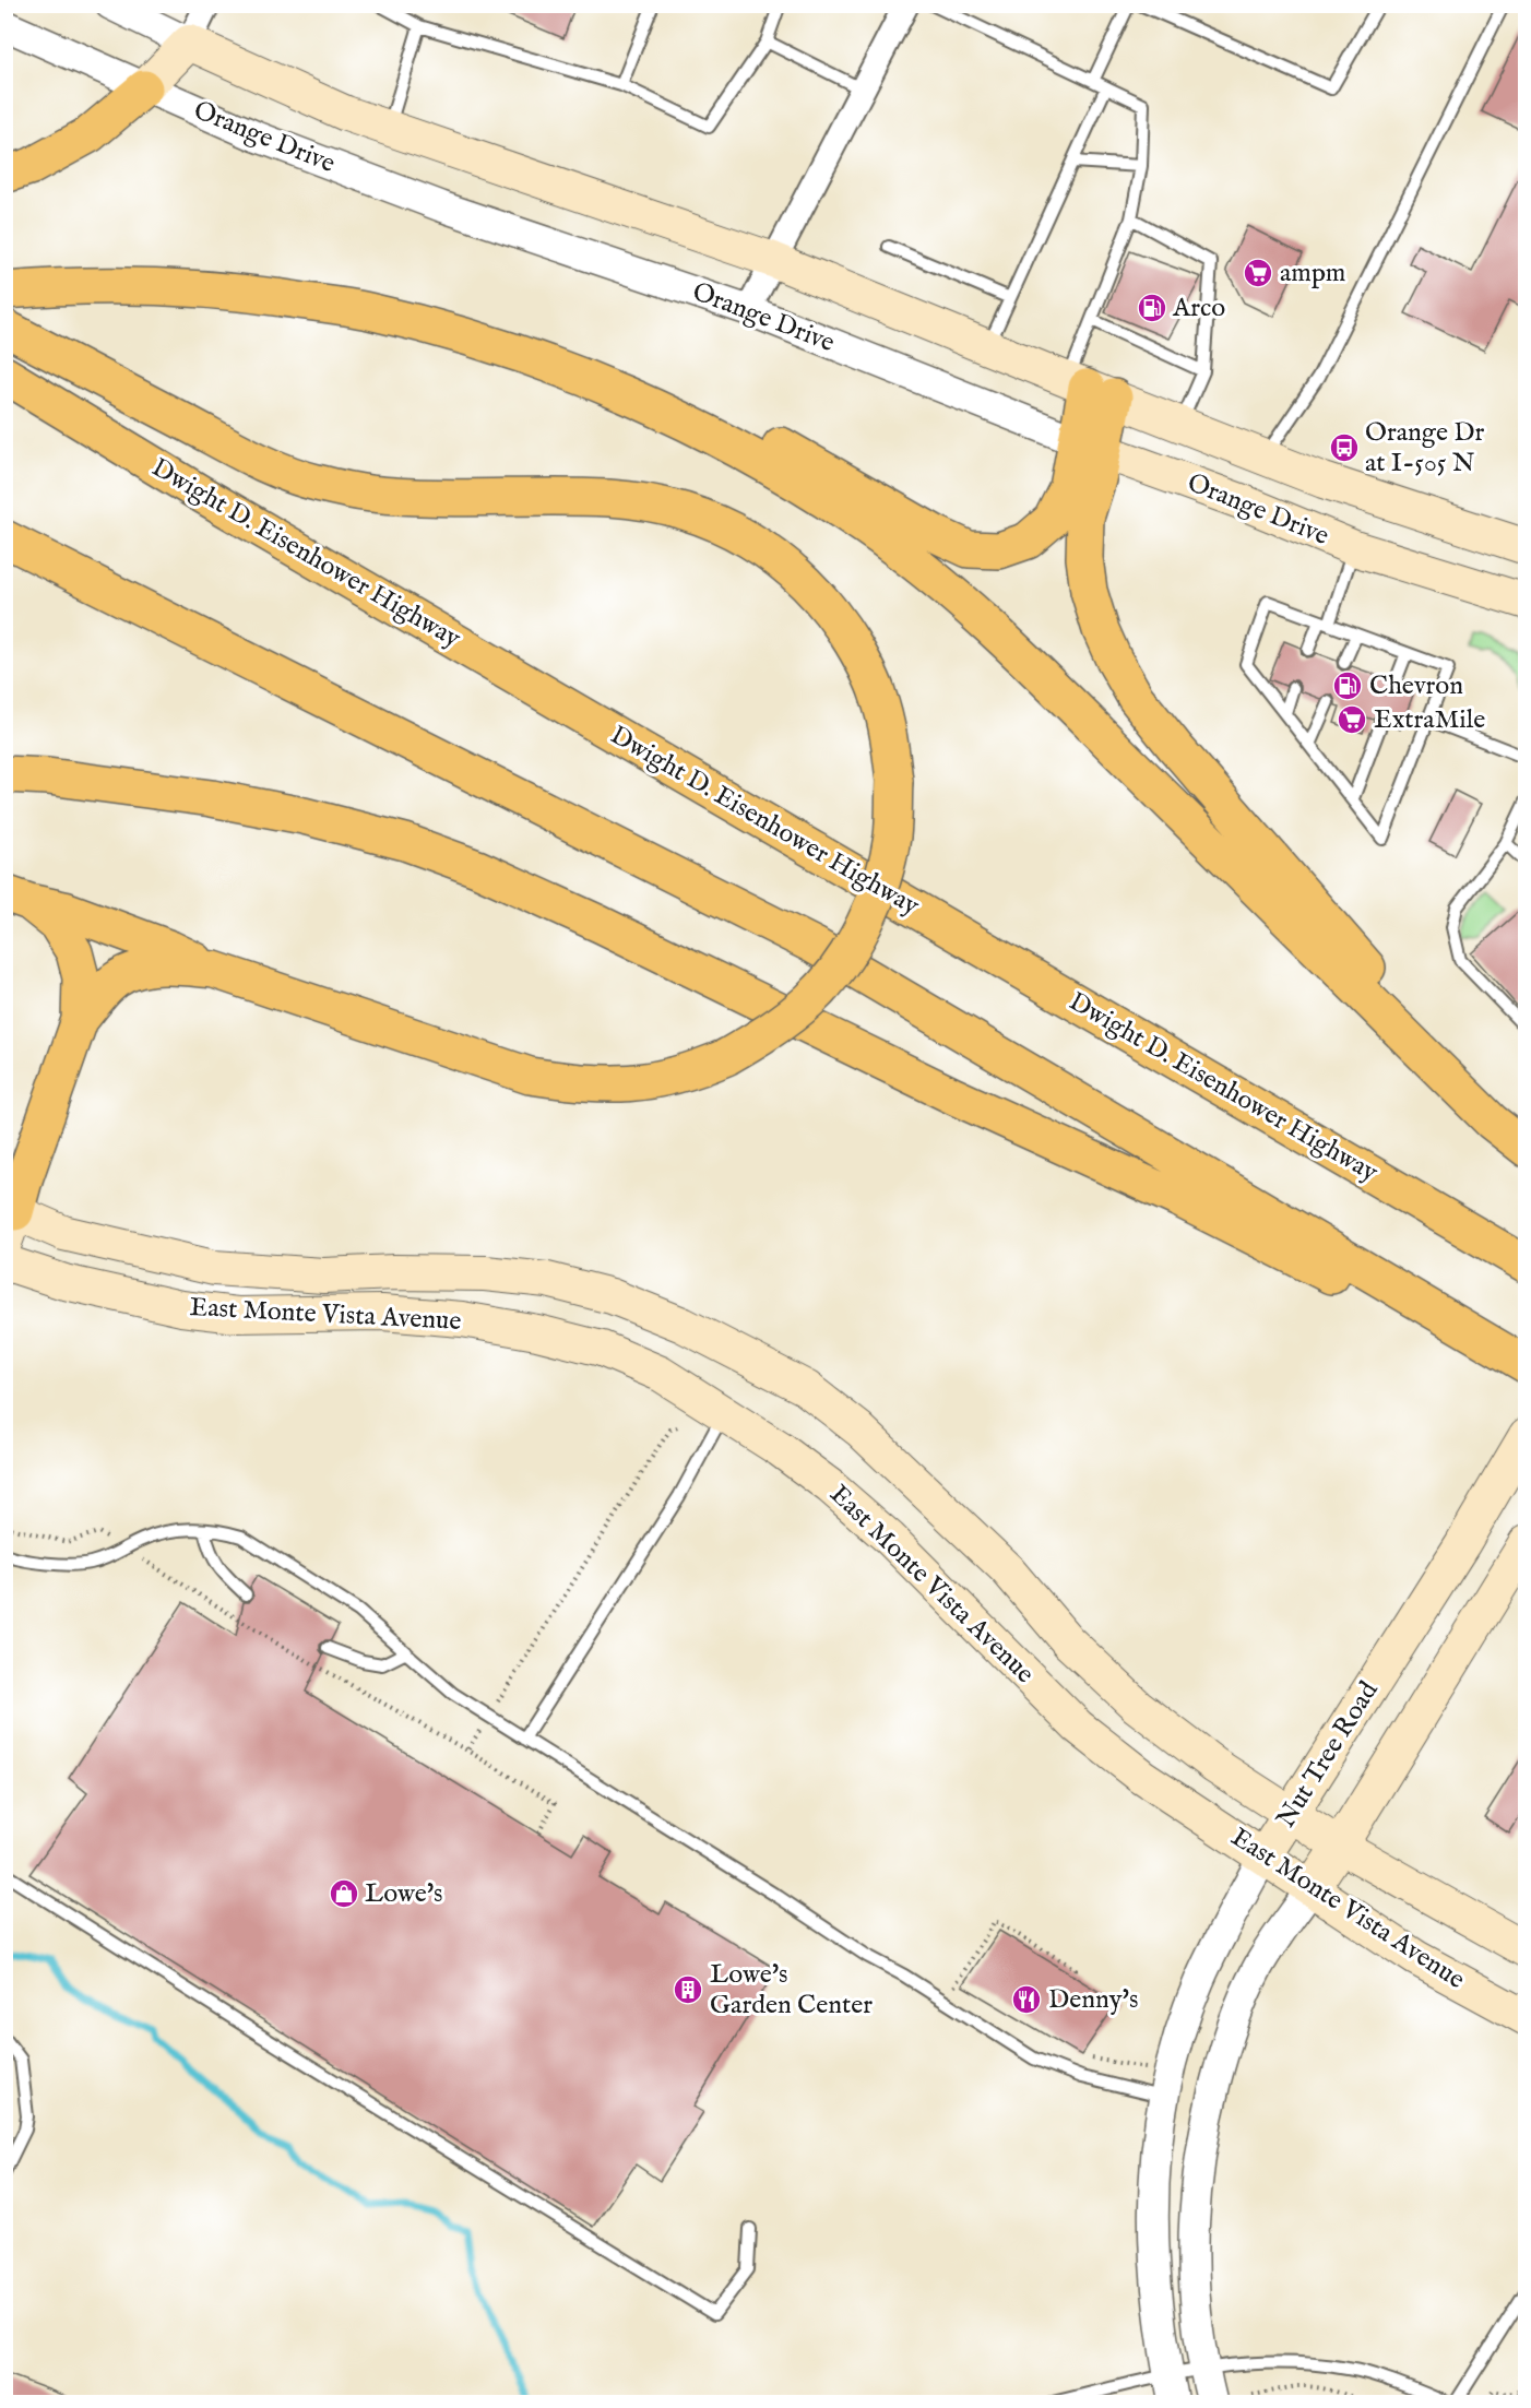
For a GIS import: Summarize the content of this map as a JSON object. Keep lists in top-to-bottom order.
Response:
{
  "streets": {
    "highway": ["Dwight D. Eisenhower Highway"],
    "main road": ["Orange Drive", "East Monte Vista Avenue", "Nut Tree Road"]
  },
  "crossings": [
    ["East Monte Vista Avenue", "Nut Tree Road"]
  ],
  "places": {
    "supermarket": ["ampm", "ExtraMile"],
    "fuel station": ["Arco", "Chevron"],
    "bus stop": ["Orange Dr at I-505 N"],
    "shop": ["Lowe's"],
    "building": ["Lowe's Garden Center"],
    "restaurant": ["Denny's"]
  }
}
